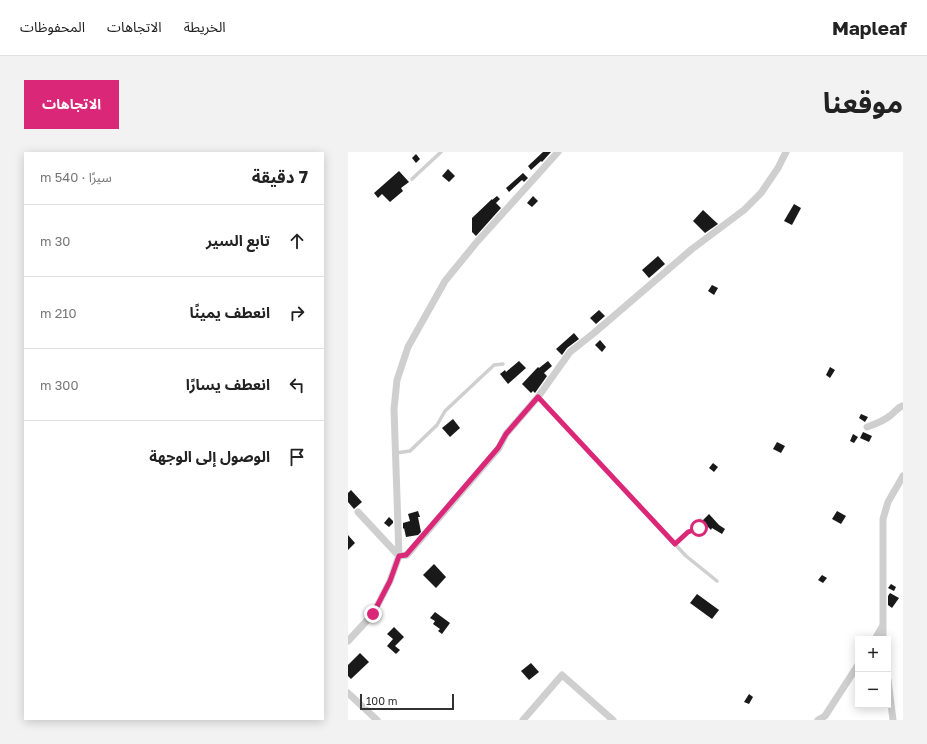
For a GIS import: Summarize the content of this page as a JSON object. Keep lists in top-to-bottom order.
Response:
{
  "scale_bar": "100 m",
  "page": {
    "header": "Mapleaf",
    "nav": ["الخريطة", "الاتجاهات", "المحفوظات"],
    "title": "موقعنا",
    "buttons": "الاتجاهات",
    "heading": ["7 دقيقة", "سيرًا · 540 m"],
    "list": [
      ["تابع السير", "30 m"],
      ["انعطف يمينًا", "210 m"],
      ["انعطف يسارًا", "300 m"],
      "الوصول إلى الوجهة"
    ],
    "map_buttons": ["+", "−"],
    "scale": "100 m"
  }
}
